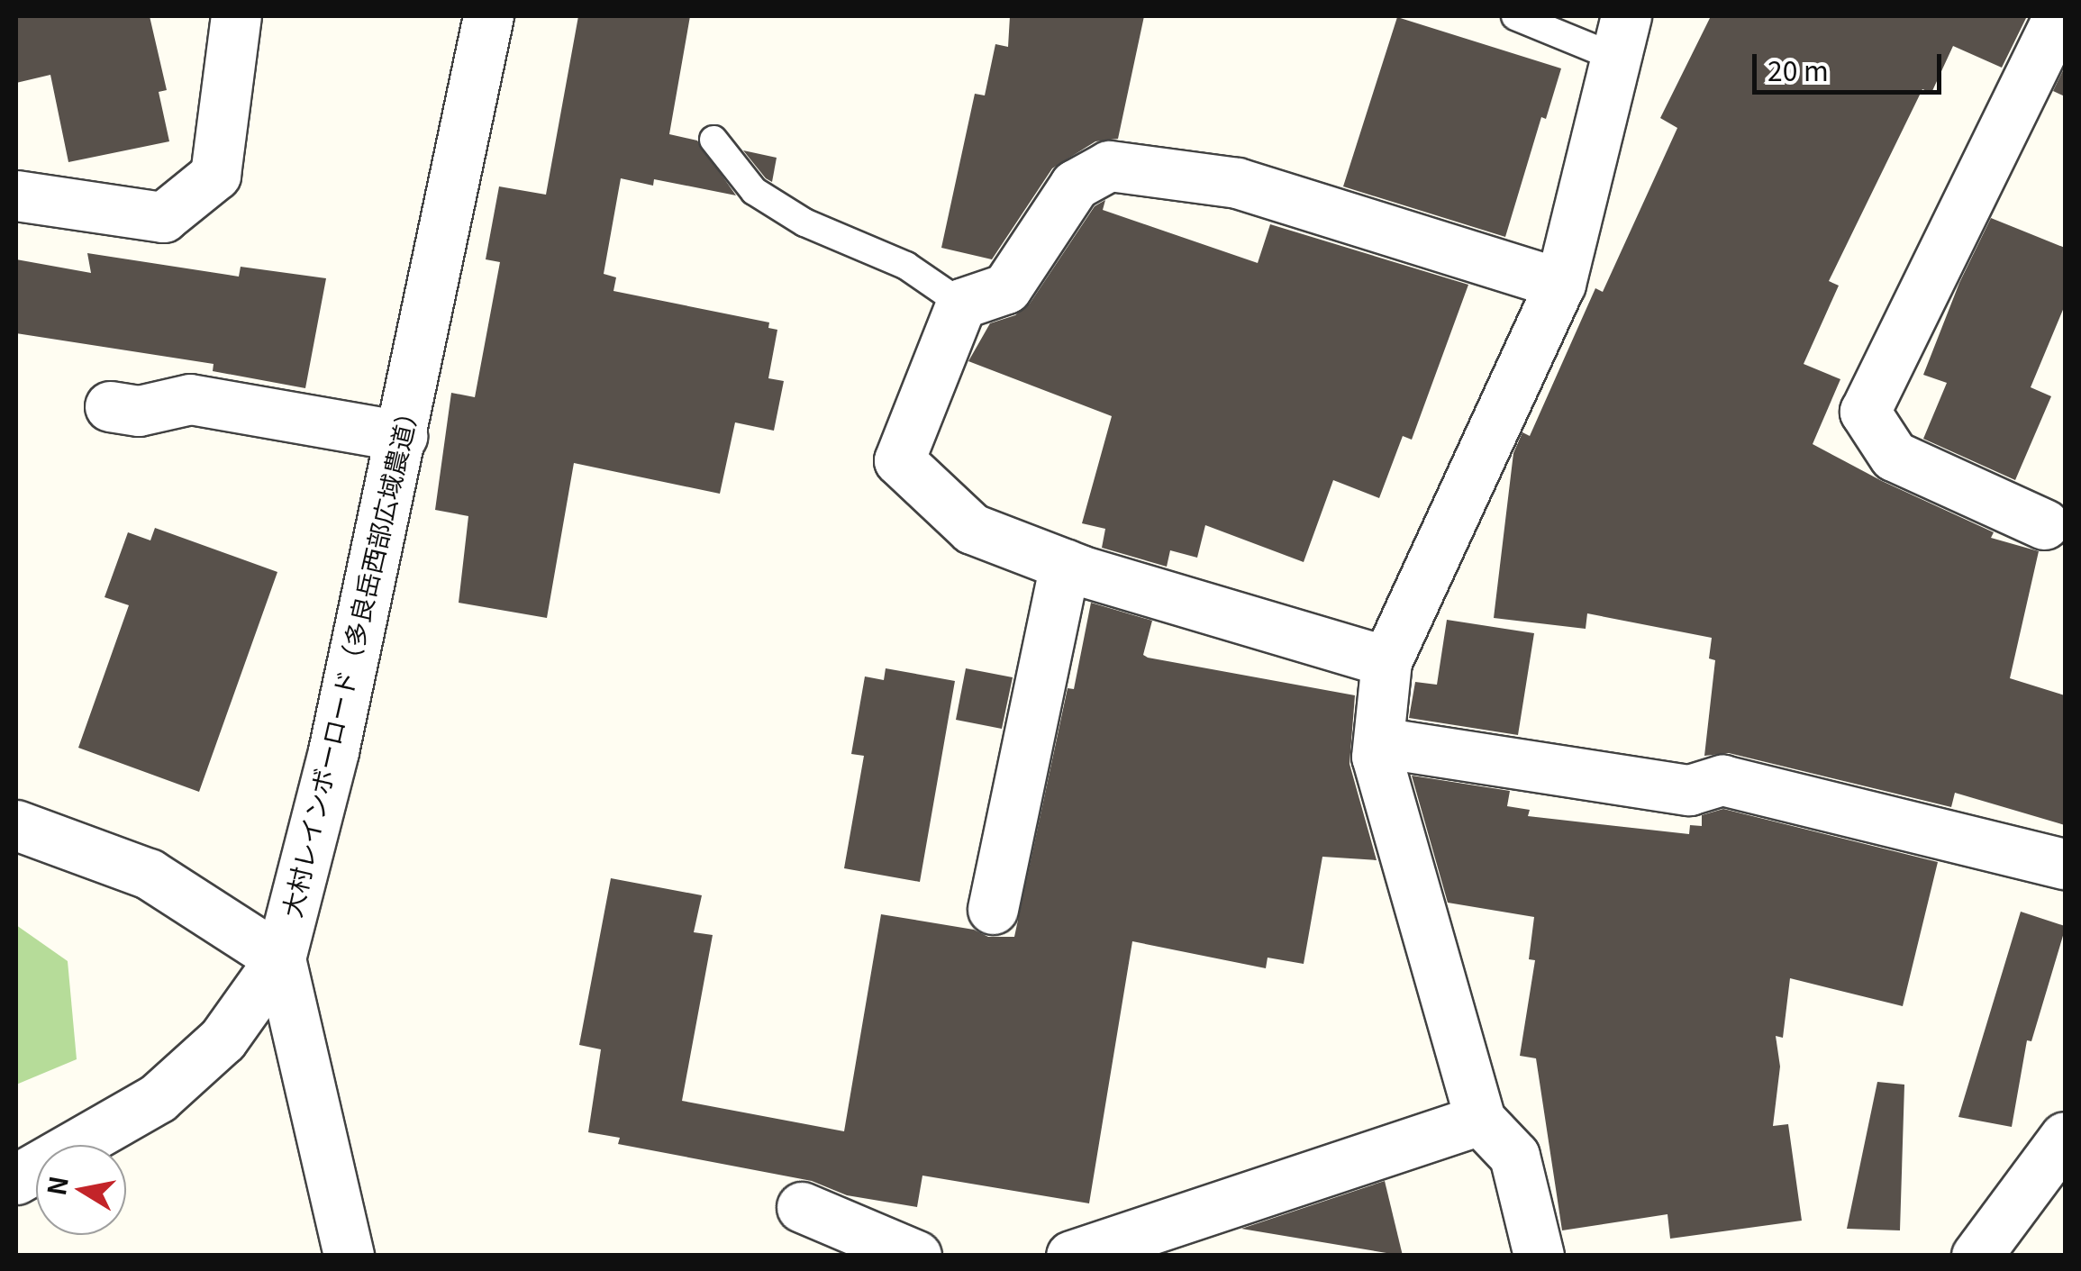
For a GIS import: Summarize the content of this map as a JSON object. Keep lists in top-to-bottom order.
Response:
{
  "streets": {
    "street": ["大村レインボーロード（多良岳西部広域農道）"]
  },
  "scale_bar": "20 m",
  "north": "left"
}
